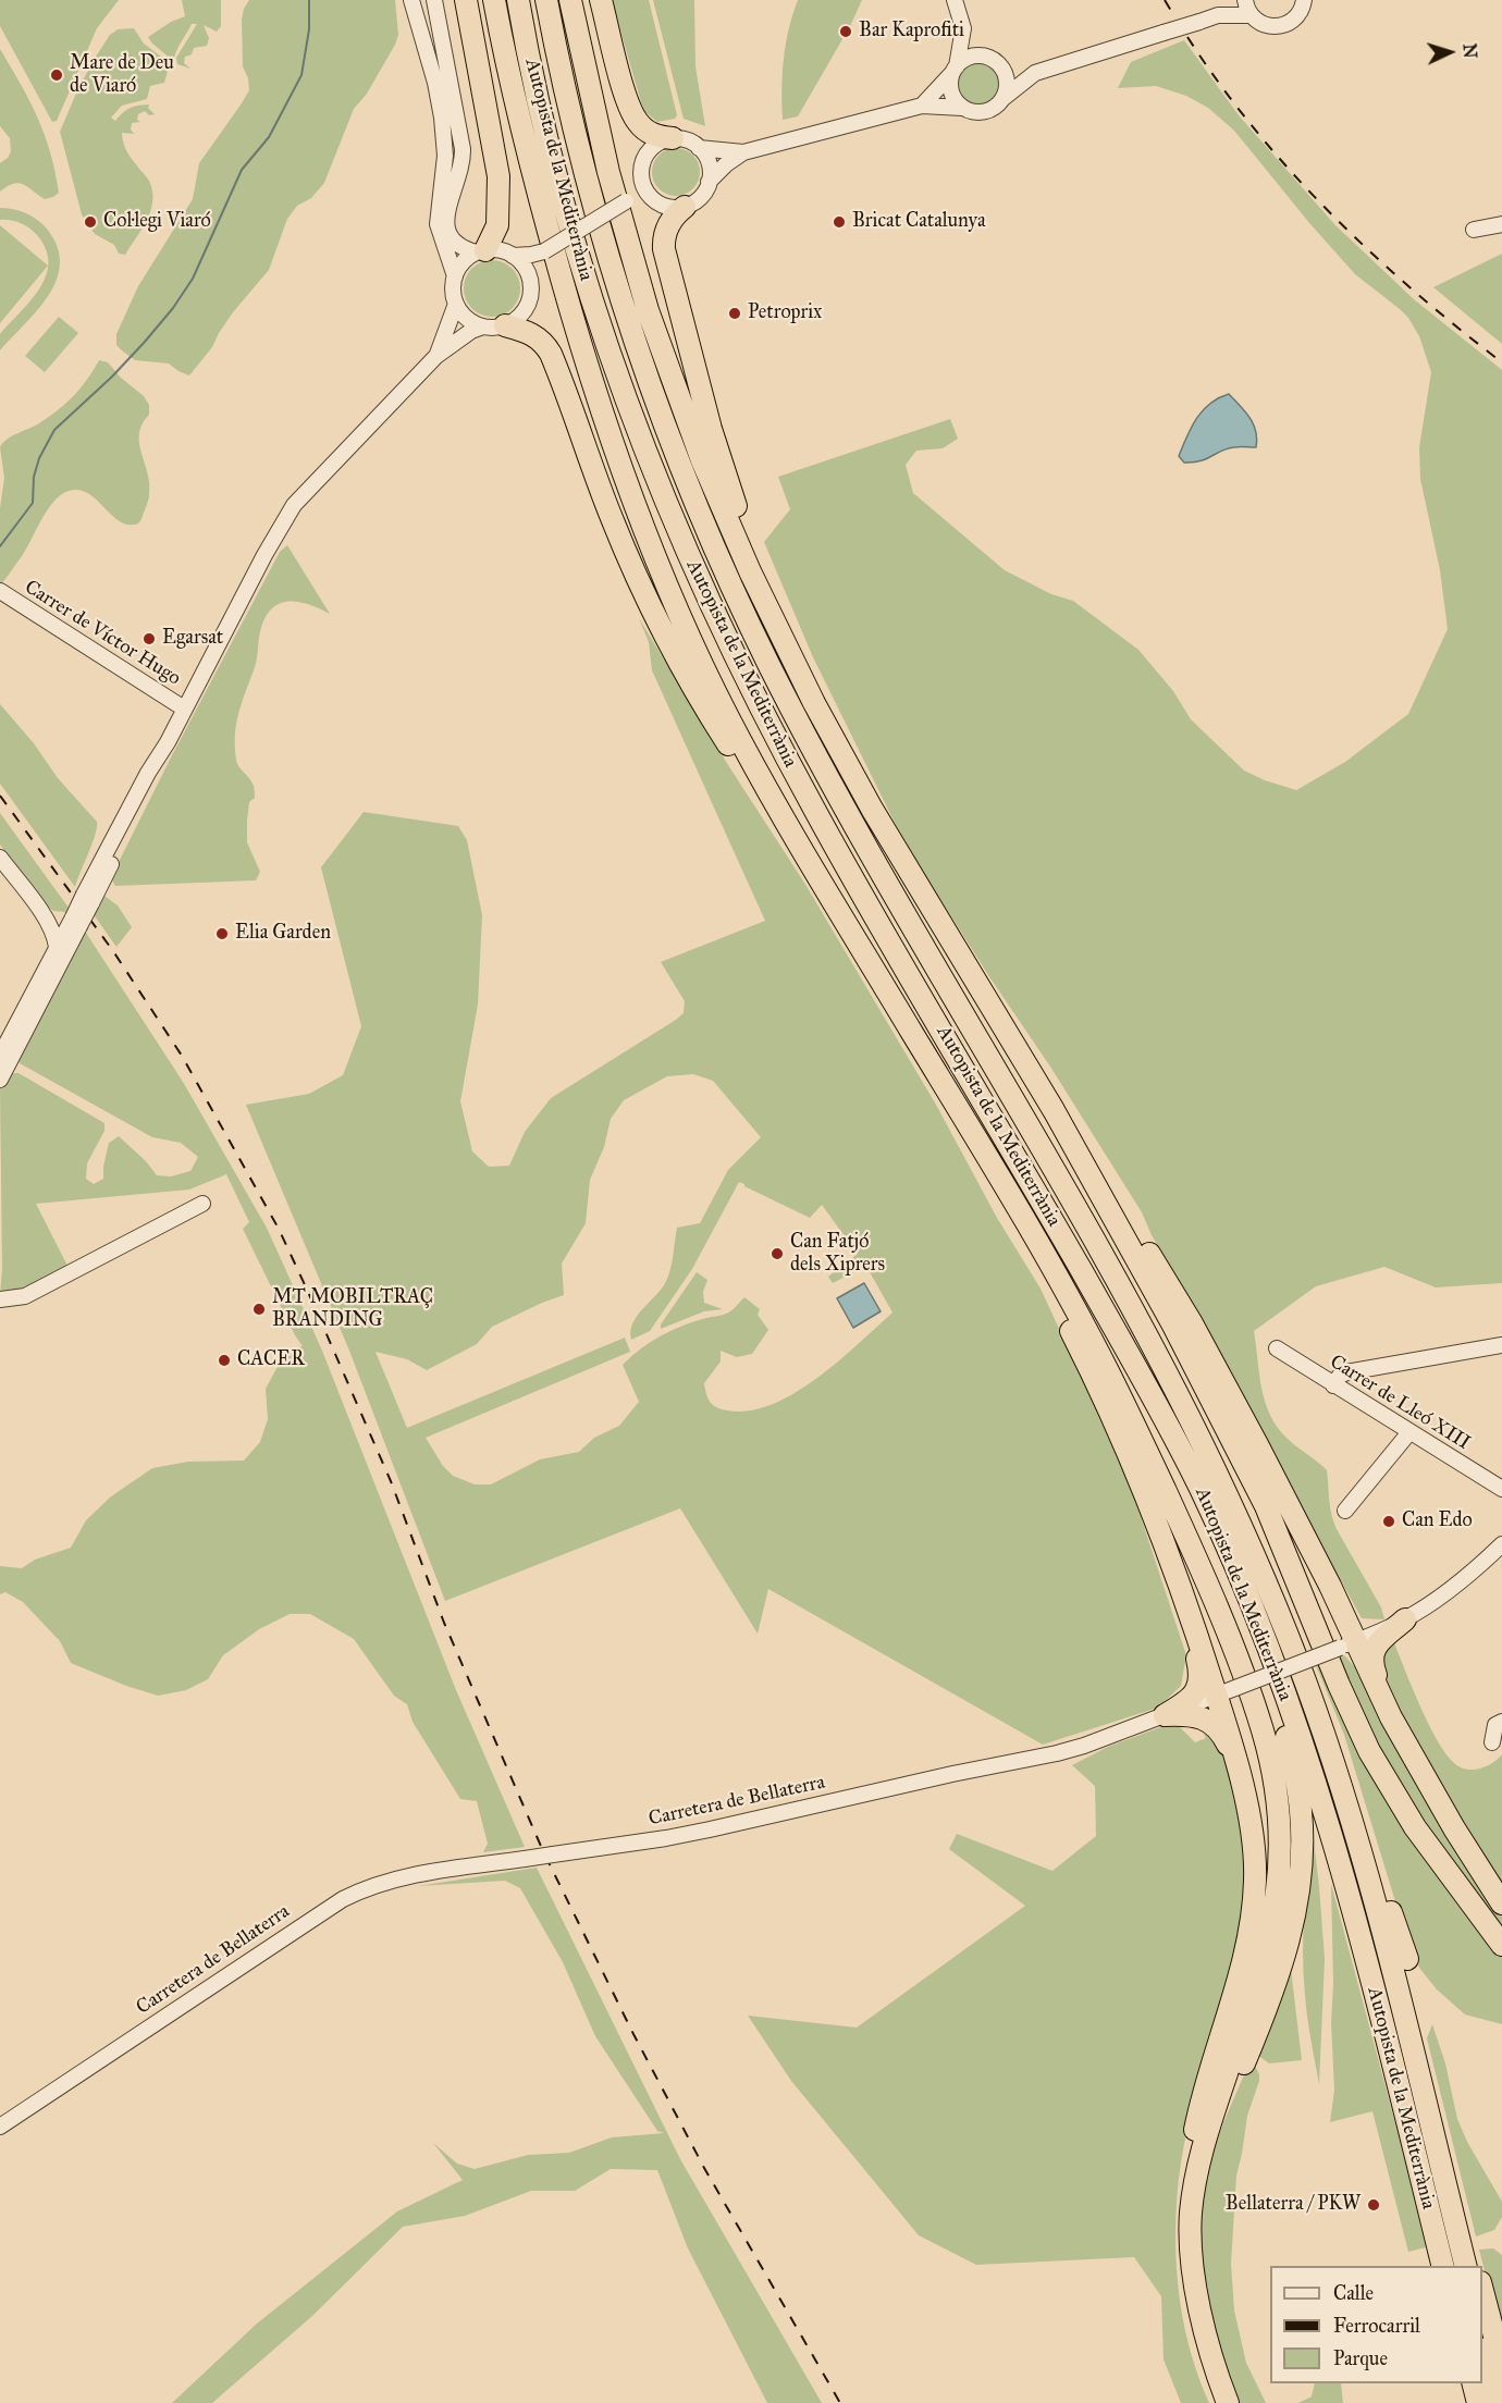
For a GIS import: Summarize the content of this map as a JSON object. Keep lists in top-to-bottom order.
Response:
{
  "streets": {
    "highway": ["Autopista de la Mediterrània"],
    "street": ["Carrer de Víctor Hugo", "Carrer de Lleó XIII", "Carretera de Bellaterra"]
  },
  "places": [
    "Bar Kaprofiti",
    "Mare de Deu de Viaró",
    "Col·legi Viaró",
    "Bricat Catalunya",
    "Petroprix",
    "Egarsat",
    "Elia Garden",
    "Can Fatjó dels Xiprers",
    "MT MOBILTRAÇ BRANDING",
    "CACER",
    "Can Edo",
    "Bellaterra / PKW"
  ],
  "legend": ["Calle", "Ferrocarril", "Parque"],
  "north": "right"
}
